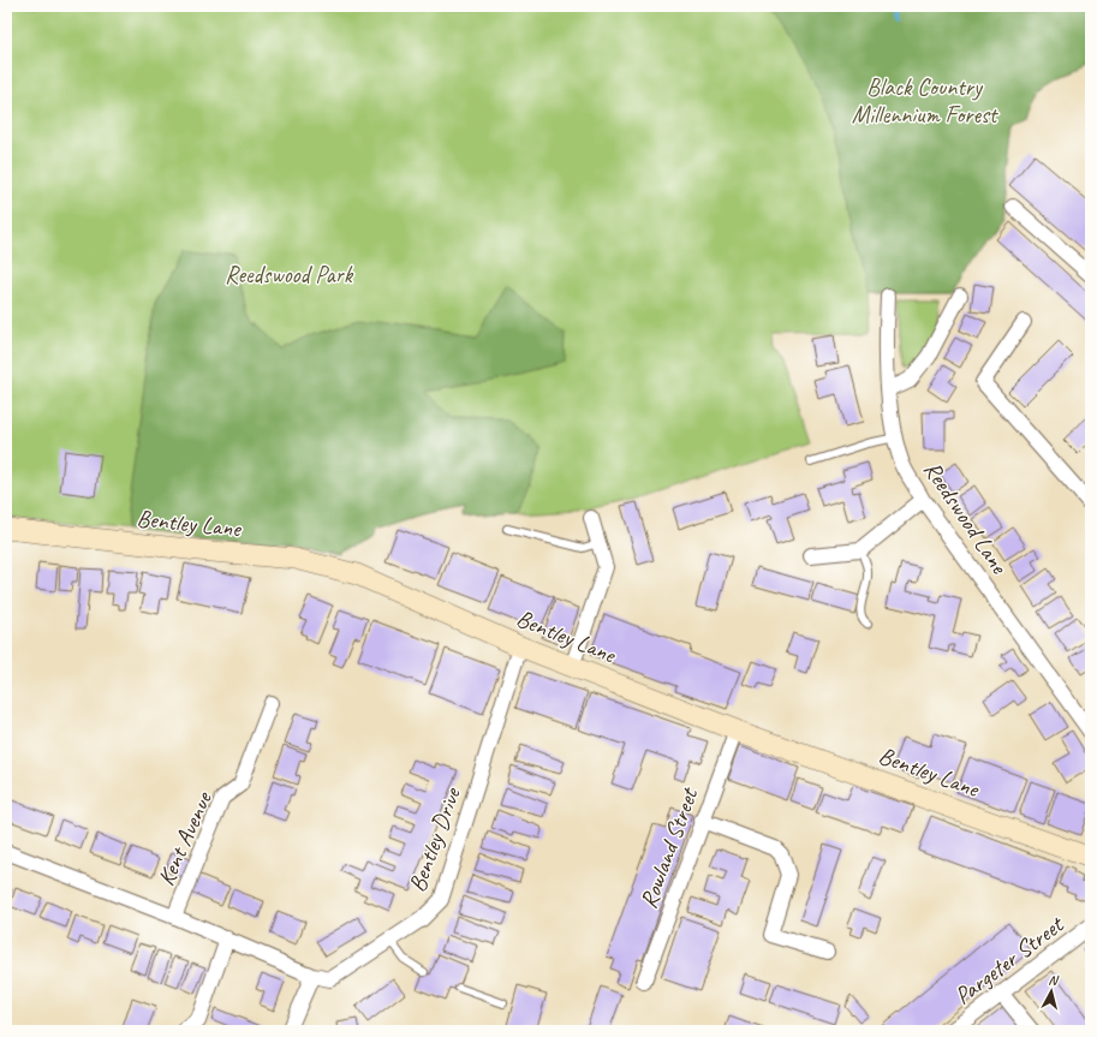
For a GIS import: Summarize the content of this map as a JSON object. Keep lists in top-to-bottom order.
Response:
{
  "streets": {
    "street": [
      "Reedswood Lane",
      "Bentley Lane",
      "Kent Avenue",
      "Bentley Drive",
      "Rowland Street",
      "Pargeter Street"
    ]
  },
  "crossings": [
    ["Bentley Lane", "Bentley Drive"],
    ["Bentley Lane", "Rowland Street"]
  ],
  "parks": ["Black Country Millennium Forest", "Reedswood Park"],
  "north": "top"
}
